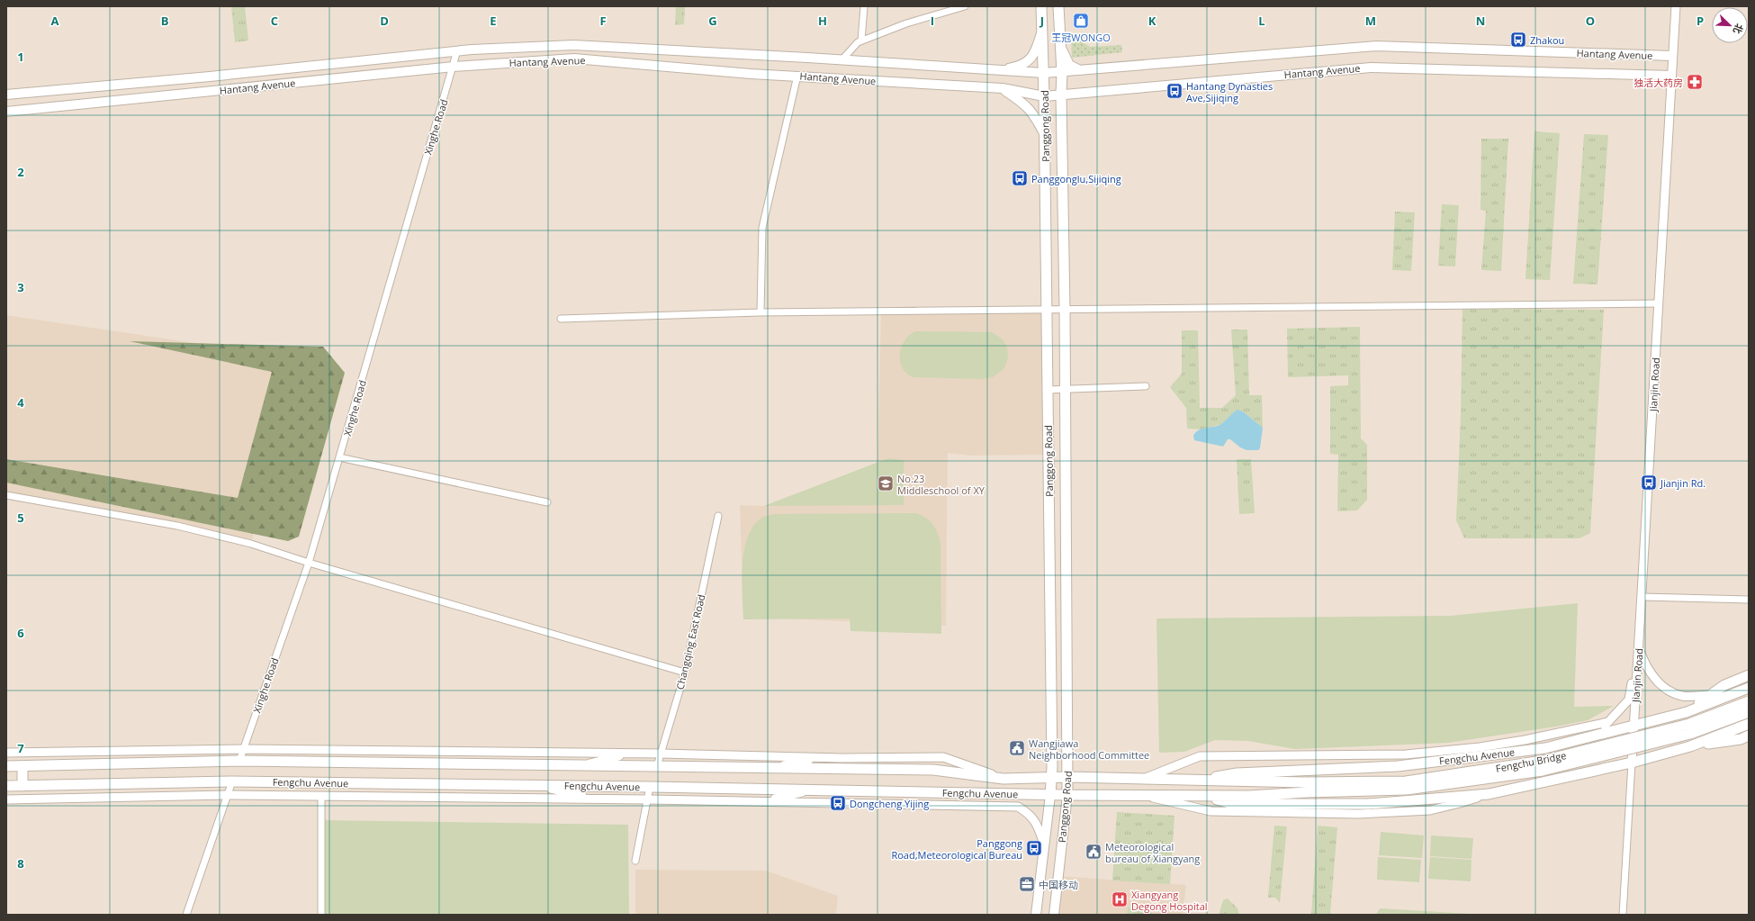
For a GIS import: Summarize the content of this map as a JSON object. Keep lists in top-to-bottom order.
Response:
{
  "streets": {
    "main road": [
      "Hantang Avenue",
      "Panggong Road",
      "Fengchu Avenue",
      "Fengchu Bridge"
    ],
    "street": ["Xinghe Road", "Jianjin Road", "Changqing East Road"]
  },
  "crossings": [
    ["Hantang Avenue", "Panggong Road"],
    ["Hantang Avenue", "Xinghe Road"],
    ["Hantang Avenue", "Jianjin Road"],
    ["Panggong Road", "Fengchu Avenue"],
    ["Xinghe Road", "Fengchu Avenue"],
    ["Jianjin Road", "Fengchu Avenue"],
    ["Changqing East Road", "Fengchu Avenue"],
    ["Fengchu Avenue", "Fengchu Bridge"]
  ],
  "places": {
    "shop": ["王冠WONGO"],
    "bus stop": [
      "Zhakou",
      "Hantang Dynasties Ave,Sijiqing",
      "Panggonglu,Sijiqing",
      "Jianjin Rd.",
      "Dongcheng Yijing",
      "Panggong Road,Meteorological Bureau"
    ],
    "pharmacy": ["独活大药房"],
    "school or university": ["No.23 Middleschool of XY"],
    "public building": ["Wangjiawa Neighborhood Committee", "Meteorological bureau of Xiangyang"],
    "office": ["中国移动"],
    "hospital": ["Xiangyang Degong Hospital"]
  },
  "north": "bottom right",
  "grid": {
    "columns": [
      "A",
      "B",
      "C",
      "D",
      "E",
      "F",
      "G",
      "H",
      "I",
      "J",
      "K",
      "L",
      "M",
      "N",
      "O",
      "P"
    ],
    "rows": [
      "1",
      "2",
      "3",
      "4",
      "5",
      "6",
      "7",
      "8"
    ]
  }
}
